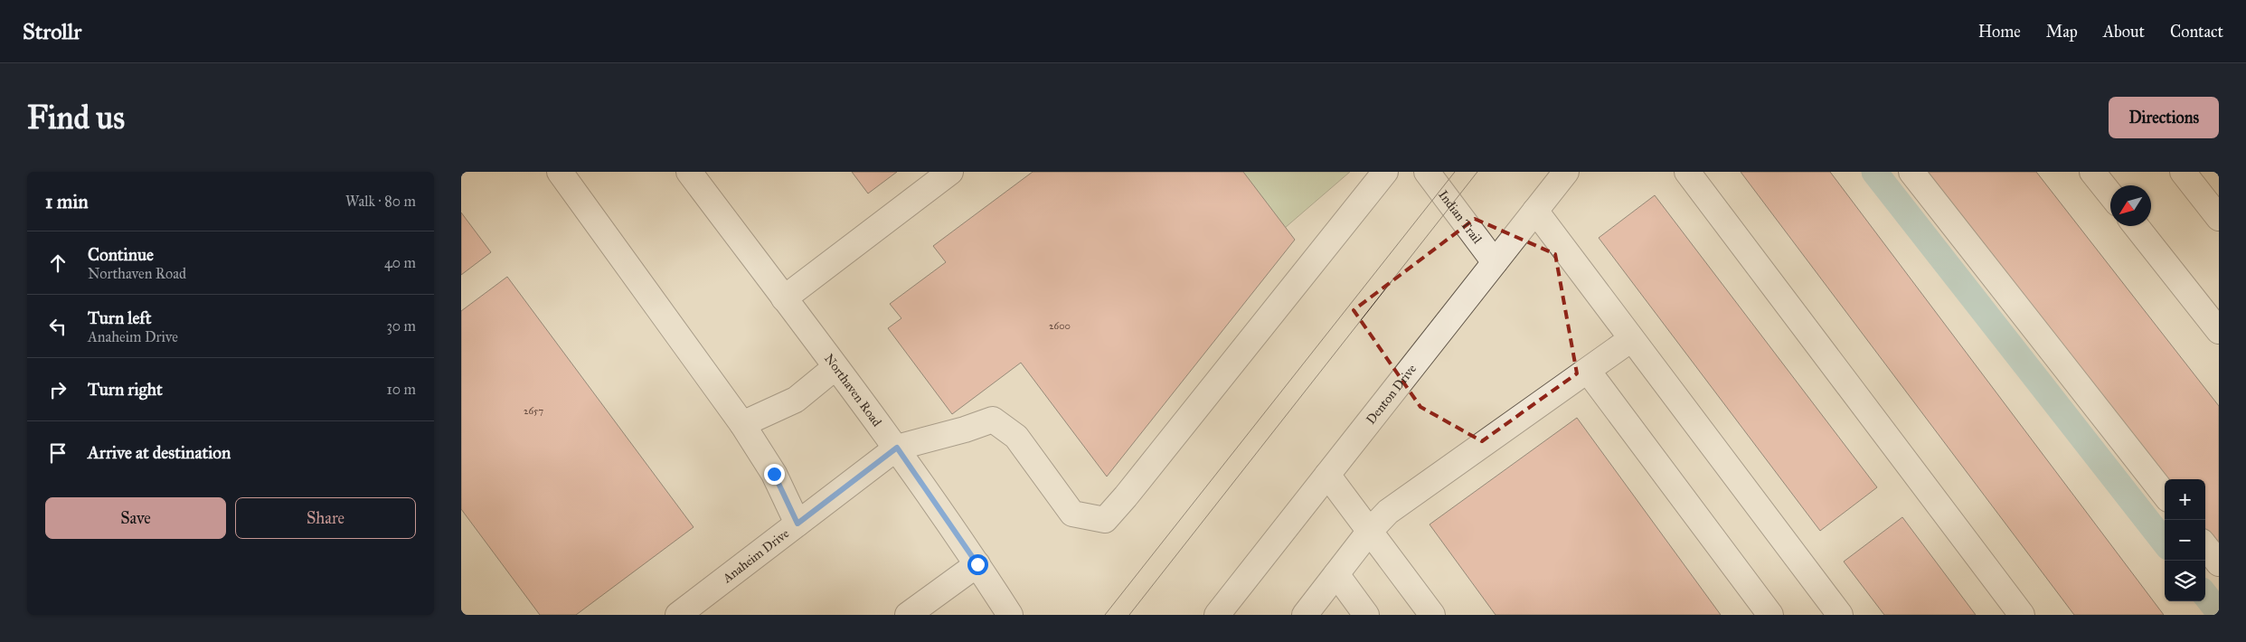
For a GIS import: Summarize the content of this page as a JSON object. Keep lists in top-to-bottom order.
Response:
{
  "streets": {
    "street": [
      "Indian Trail",
      "Northaven Road",
      "Denton Drive",
      "Anaheim Drive"
    ]
  },
  "crossings": [
    ["Indian Trail", "Denton Drive"],
    ["Northaven Road", "Anaheim Drive"]
  ],
  "house_numbers": ["2600", "2657"],
  "north": "bottom left",
  "page": {
    "header": "Strollr",
    "nav": [
      "Home",
      "Map",
      "About",
      "Contact"
    ],
    "buttons": [
      "Directions",
      ["Save", "Share"]
    ],
    "title": "Find us",
    "heading": ["1 min", "Walk · 80 m"],
    "list": [
      ["Continue", "Northaven Road", "40 m"],
      ["Turn left", "Anaheim Drive", "30 m"],
      ["Turn right", "10 m"],
      "Arrive at destination"
    ],
    "map_buttons": ["+", "−"]
  }
}
